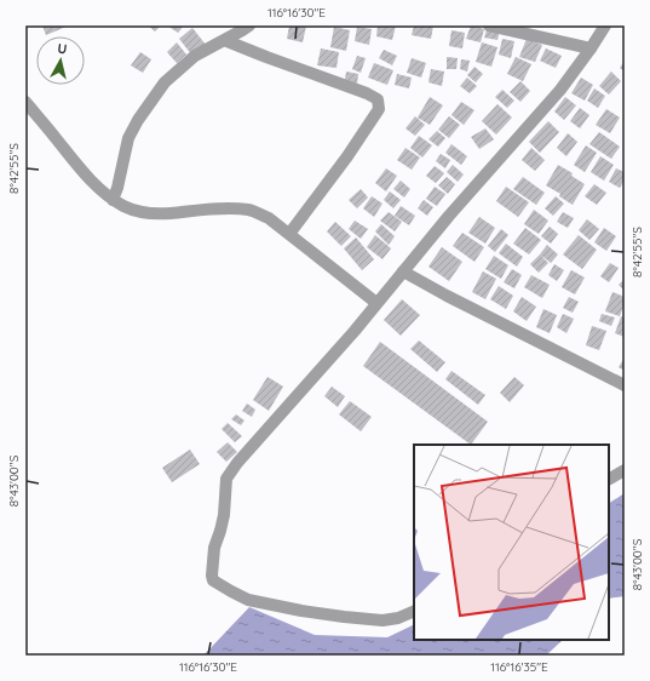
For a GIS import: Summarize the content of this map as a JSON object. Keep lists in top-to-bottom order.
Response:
{
  "north": "top",
  "coordinates": [
    "116°16'30\"E",
    "8°42'55\"S",
    "8°43'00\"S",
    "116°16'35\"E"
  ]
}
